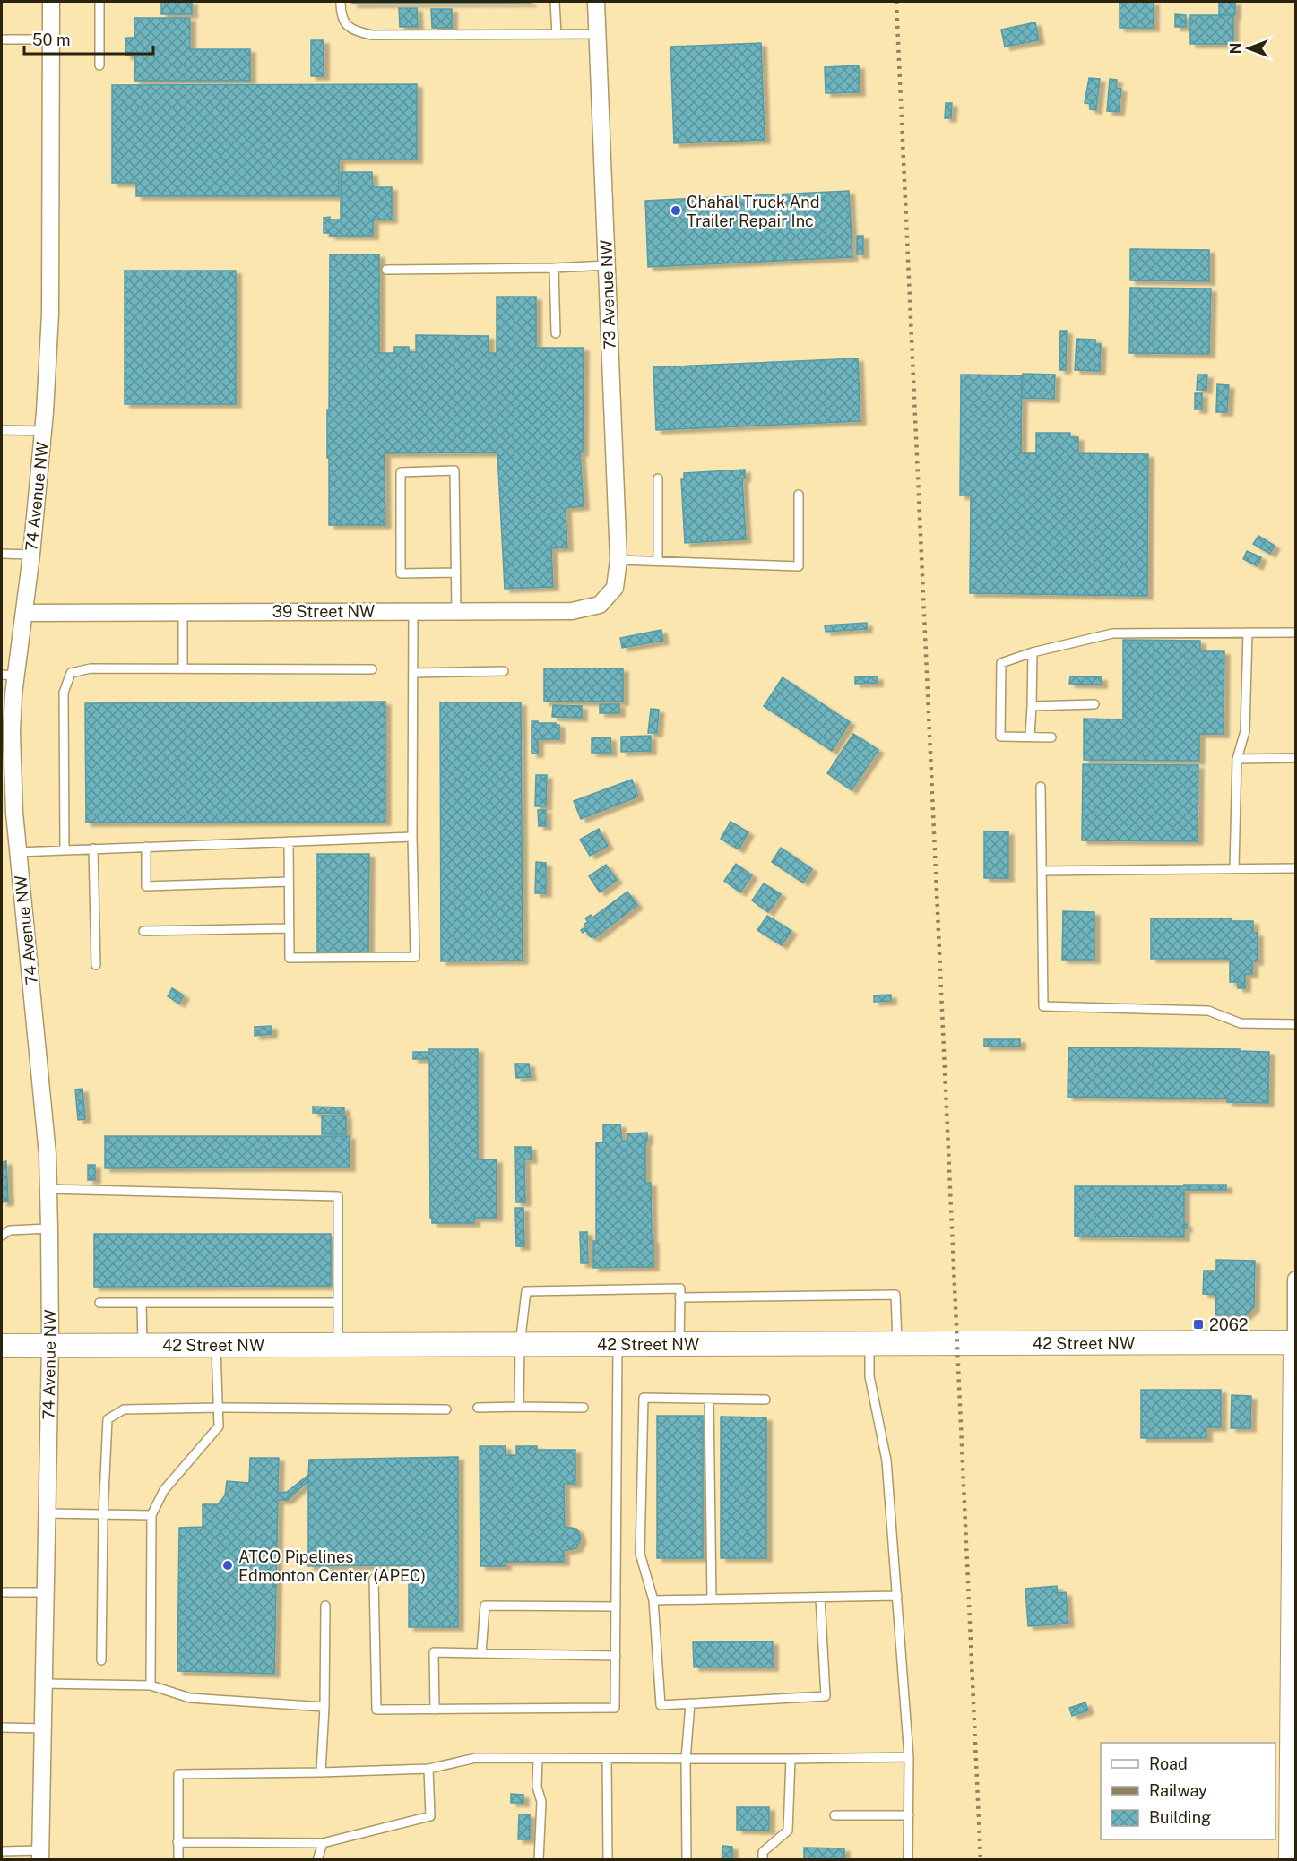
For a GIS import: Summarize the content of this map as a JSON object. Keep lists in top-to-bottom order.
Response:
{
  "streets": {
    "street": [
      "73 Avenue NW",
      "74 Avenue NW",
      "39 Street NW",
      "42 Street NW"
    ]
  },
  "crossings": [
    ["73 Avenue NW", "39 Street NW"],
    ["74 Avenue NW", "39 Street NW"],
    ["74 Avenue NW", "42 Street NW"]
  ],
  "places": {
    "other": ["Chahal Truck And Trailer Repair Inc", "ATCO Pipelines Edmonton Center (APEC)"],
    "transit": ["2062"]
  },
  "legend": ["Road", "Railway", "Building"],
  "scale_bar": "50 m",
  "north": "left"
}
